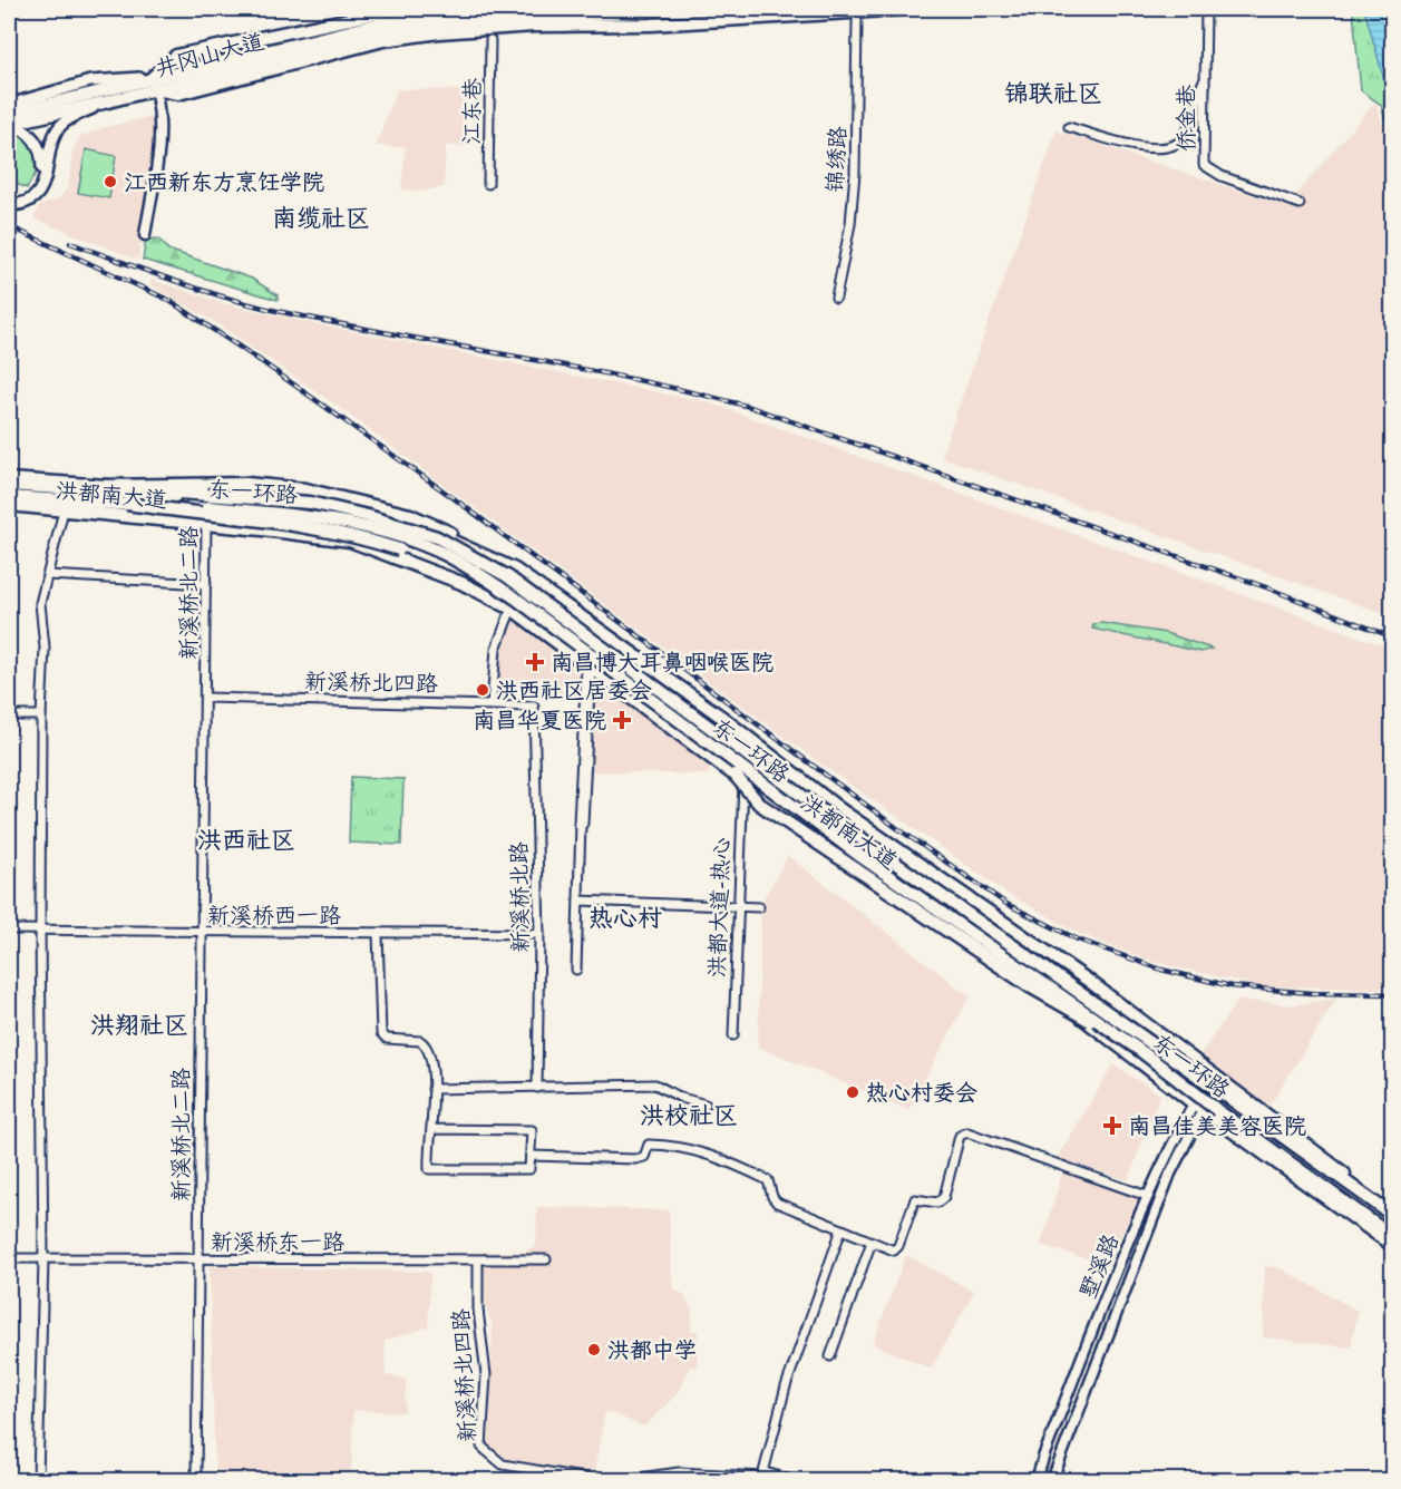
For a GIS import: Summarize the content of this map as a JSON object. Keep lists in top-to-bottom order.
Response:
{
  "streets": {
    "main road": ["井冈山大道", "东一环路", "洪都南大道"],
    "street": [
      "江东巷",
      "侨金巷",
      "锦绣路",
      "新溪桥北二路",
      "新溪桥北四路",
      "新溪桥北路",
      "洪都大道-热心",
      "新溪桥西一路",
      "新溪桥东一路",
      "墅溪路"
    ]
  },
  "crossings": [
    ["东一环路", "新溪桥北二路"],
    ["洪都南大道", "新溪桥北二路"],
    ["洪都南大道", "洪都大道-热心"],
    ["洪都南大道", "墅溪路"],
    ["新溪桥北二路", "新溪桥北四路"],
    ["新溪桥北二路", "新溪桥西一路"],
    ["新溪桥北二路", "新溪桥东一路"],
    ["新溪桥北四路", "新溪桥北路"],
    ["新溪桥北四路", "新溪桥东一路"],
    ["新溪桥北路", "新溪桥西一路"]
  ],
  "districts": [
    "锦联社区",
    "南缆社区",
    "洪西社区",
    "热心村",
    "洪翔社区",
    "洪校社区"
  ],
  "places": {
    "other": [
      "江西新东方烹饪学院",
      "洪西社区居委会",
      "热心村委会",
      "洪都中学"
    ],
    "health": ["南昌博大耳鼻咽喉医院", "南昌华夏医院", "南昌佳美美容医院"]
  }
}
